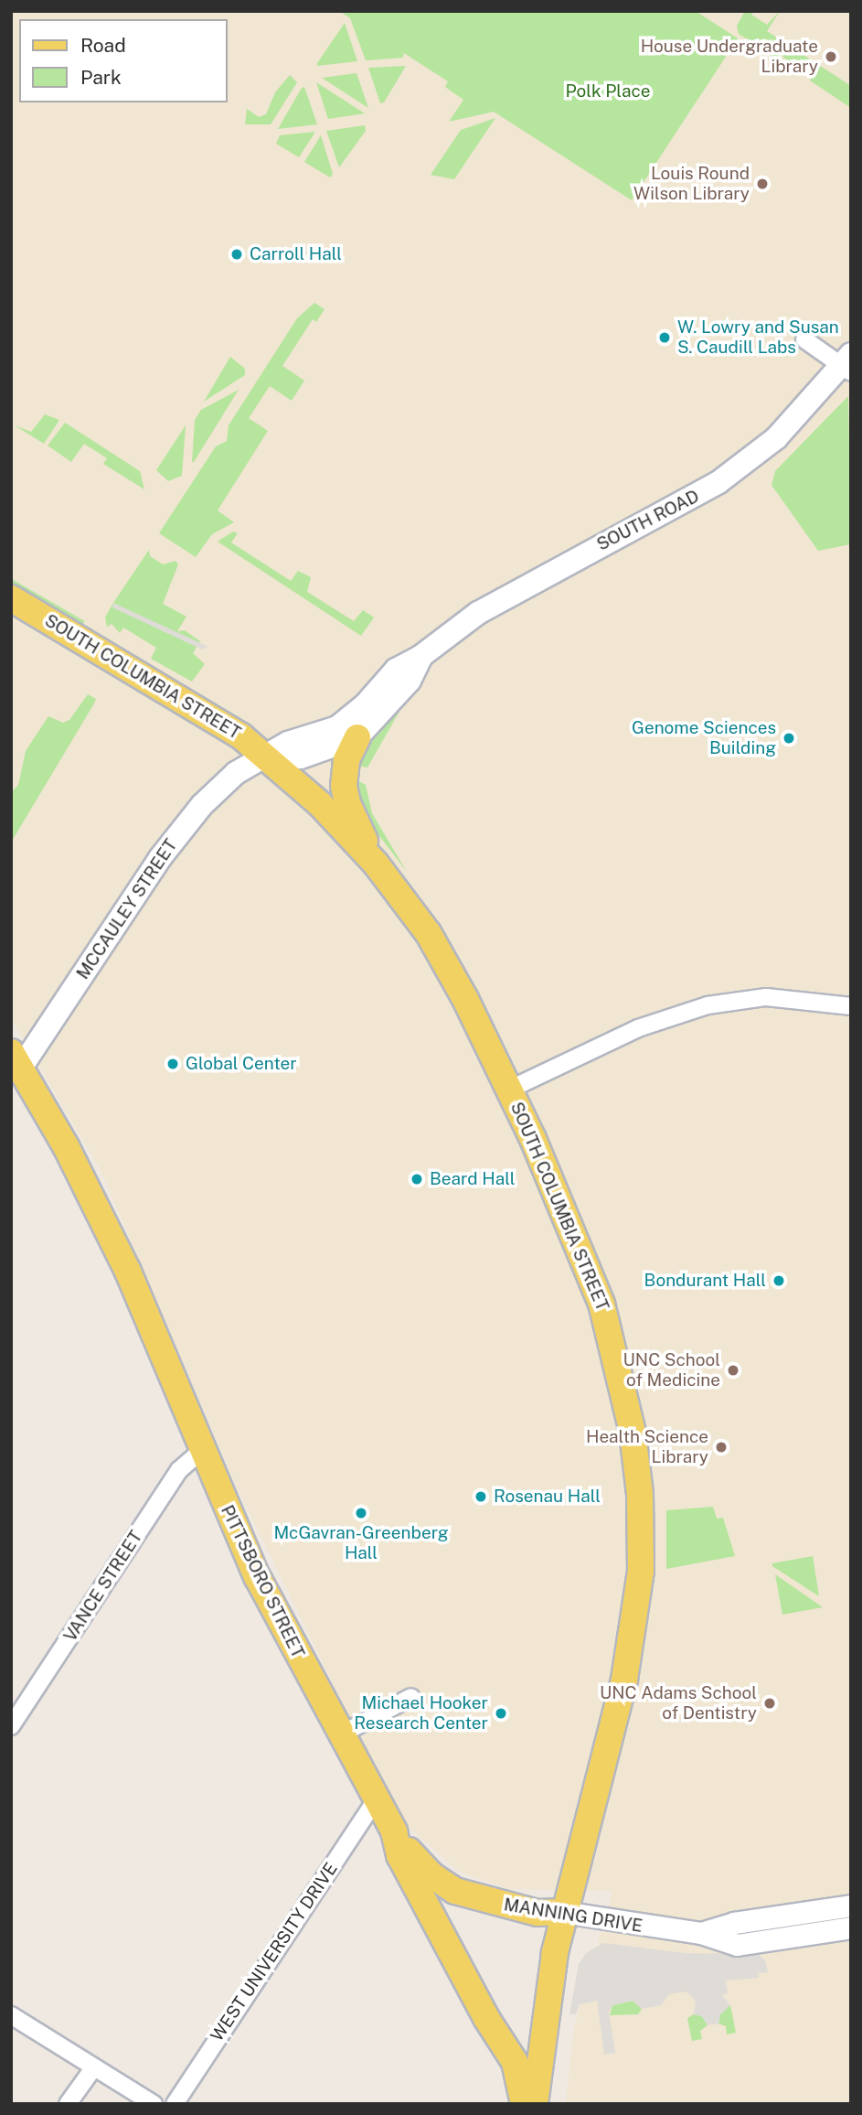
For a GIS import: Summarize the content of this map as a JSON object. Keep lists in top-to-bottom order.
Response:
{
  "streets": {
    "main road": [
      "SOUTH ROAD",
      "SOUTH COLUMBIA STREET",
      "MCCAULEY STREET",
      "PITTSBORO STREET",
      "MANNING DRIVE"
    ],
    "street": ["VANCE STREET", "WEST UNIVERSITY DRIVE"]
  },
  "crossings": [
    ["SOUTH ROAD", "SOUTH COLUMBIA STREET"],
    ["SOUTH ROAD", "MCCAULEY STREET"],
    ["SOUTH COLUMBIA STREET", "MCCAULEY STREET"],
    ["SOUTH COLUMBIA STREET", "MANNING DRIVE"],
    ["MCCAULEY STREET", "PITTSBORO STREET"],
    ["PITTSBORO STREET", "VANCE STREET"],
    ["PITTSBORO STREET", "MANNING DRIVE"],
    ["PITTSBORO STREET", "WEST UNIVERSITY DRIVE"]
  ],
  "parks": ["Polk Place"],
  "places": [
    "House Undergraduate Library",
    "Louis Round Wilson Library",
    "Carroll Hall",
    "W. Lowry and Susan S. Caudill Labs",
    "Genome Sciences Building",
    "Global Center",
    "Beard Hall",
    "Bondurant Hall",
    "UNC School of Medicine",
    "Health Science Library",
    "Rosenau Hall",
    "McGavran-Greenberg Hall",
    "UNC Adams School of Dentistry",
    "Michael Hooker Research Center"
  ],
  "legend": ["Road", "Park"]
}
